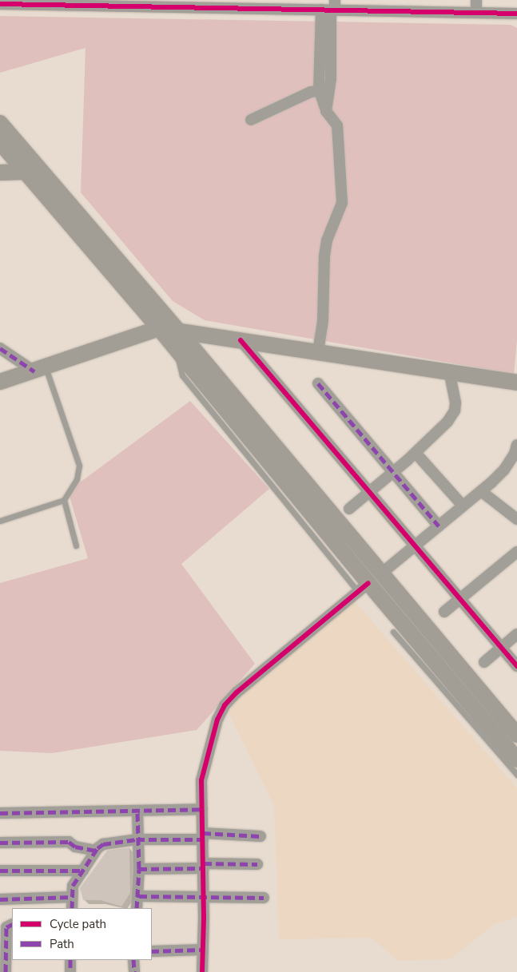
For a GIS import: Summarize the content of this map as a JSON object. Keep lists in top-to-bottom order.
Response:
{
  "legend": ["Cycle path", "Path"]
}
